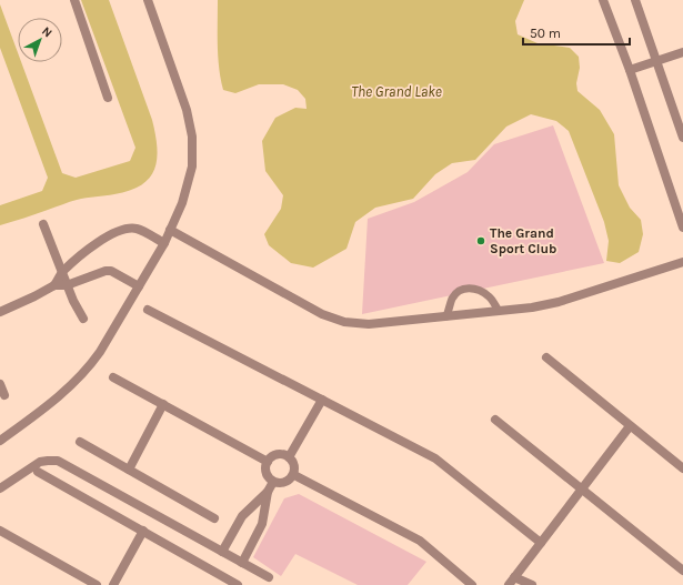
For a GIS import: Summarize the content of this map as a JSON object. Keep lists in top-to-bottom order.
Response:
{
  "water": ["The Grand Lake"],
  "places": ["The Grand Sport Club"],
  "scale_bar": "50 m",
  "north": "top right"
}
